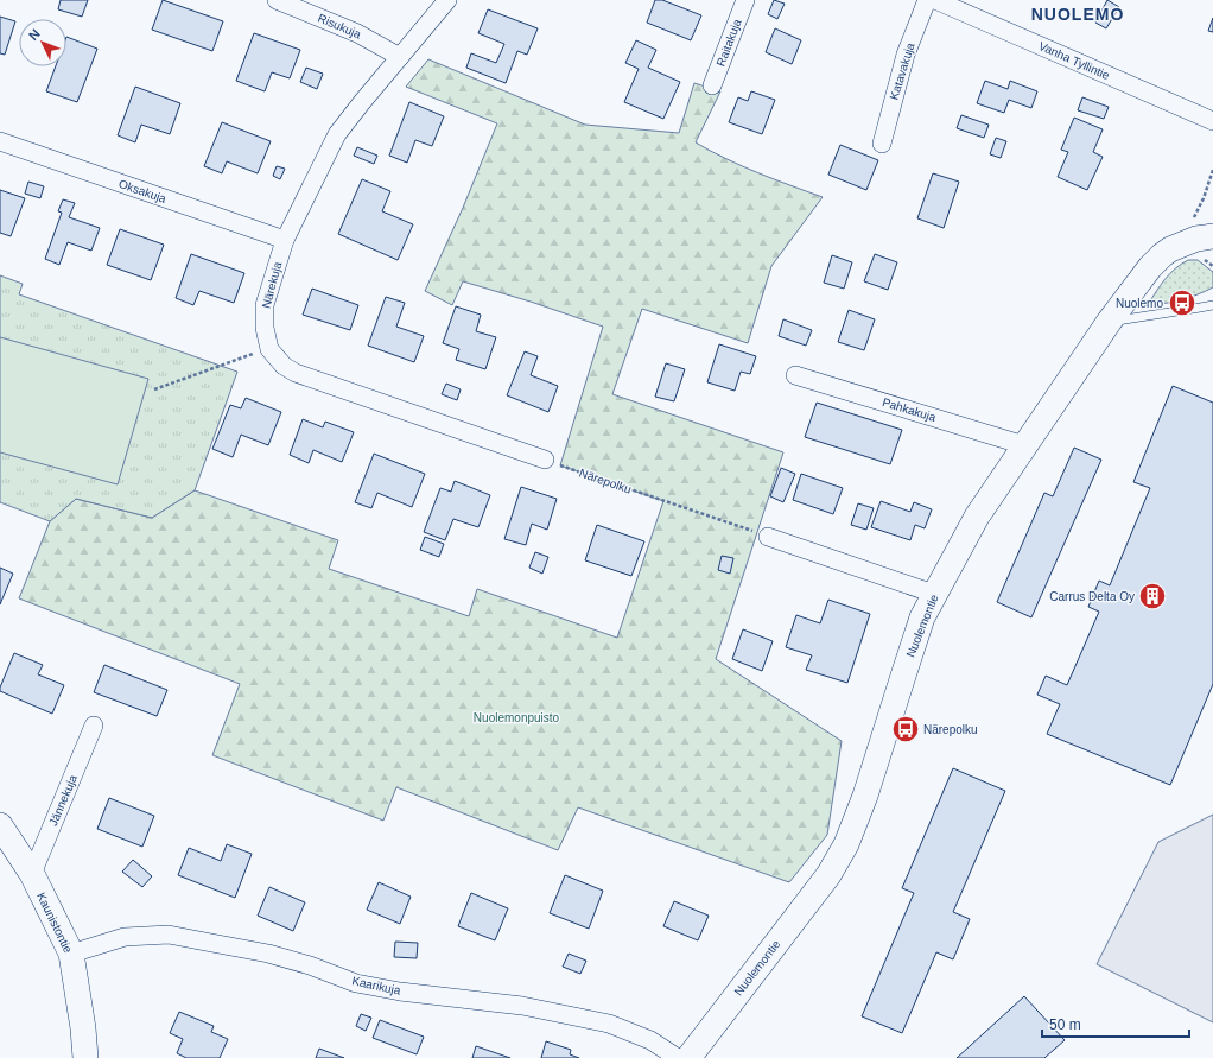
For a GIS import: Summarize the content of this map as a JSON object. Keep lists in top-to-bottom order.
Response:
{
  "streets": {
    "street": [
      "Risukuja",
      "Raitakuja",
      "Vanha Tyllintie",
      "Katavakuja",
      "Oksakuja",
      "Närekuja",
      "Pahkakuja",
      "Nuolemontie",
      "Jännekuja",
      "Kaunistontie",
      "Kaarikuja"
    ],
    "path": ["Närepolku"]
  },
  "crossings": [
    ["Risukuja", "Närekuja"],
    ["Oksakuja", "Närekuja"],
    ["Pahkakuja", "Nuolemontie"],
    ["Jännekuja", "Kaunistontie"],
    ["Kaunistontie", "Kaarikuja"]
  ],
  "districts": ["NUOLEMO"],
  "parks": ["Nuolemonpuisto"],
  "places": {
    "bus stop": ["Nuolemo", "Närepolku"],
    "building": ["Carrus Delta Oy"]
  },
  "scale_bar": "50 m",
  "north": "top left"
}
